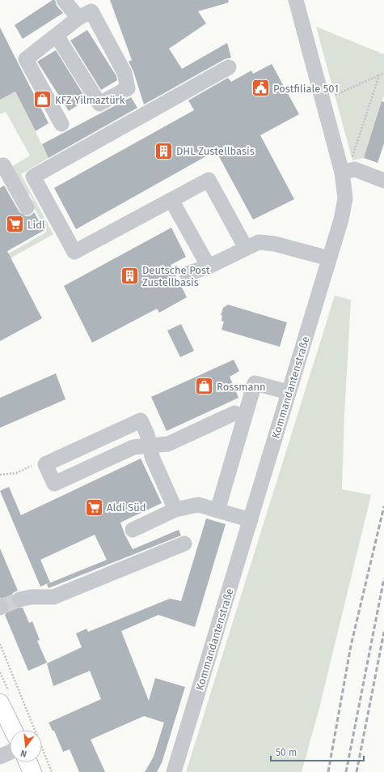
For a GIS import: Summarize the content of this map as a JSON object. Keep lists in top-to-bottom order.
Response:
{
  "streets": {
    "street": ["Kommandantenstraße"]
  },
  "places": {
    "public building": ["Postfiliale 501"],
    "shop": ["KFZ Yilmaztürk", "Rossmann"],
    "building": ["DHL Zustellbasis", "Deutsche Post Zustellbasis"],
    "supermarket": ["Lidl", "Aldi Süd"]
  },
  "scale_bar": "50 m",
  "north": "bottom"
}
